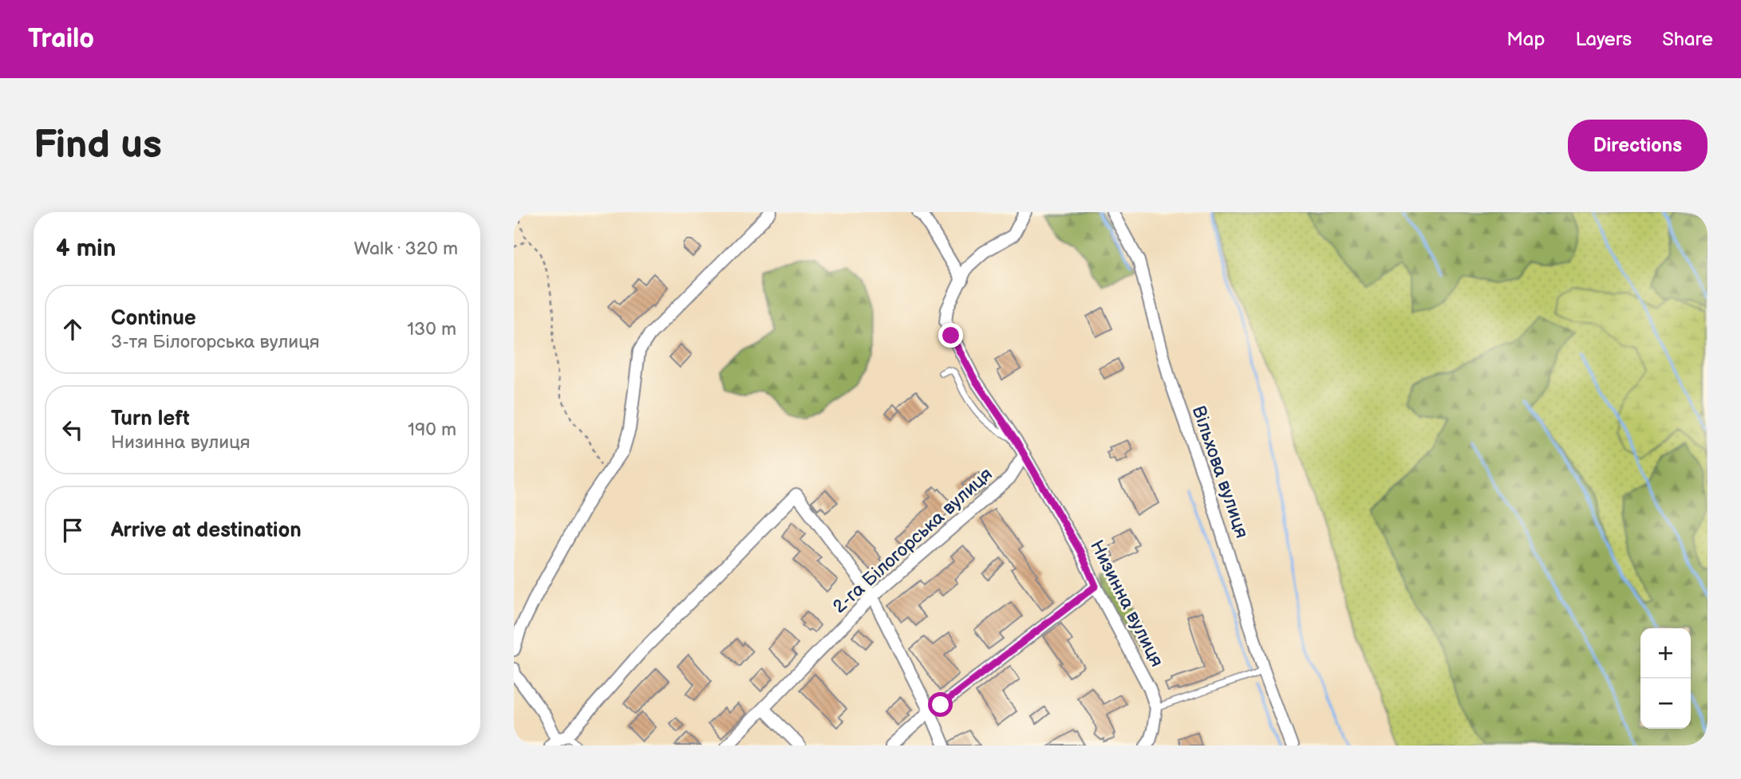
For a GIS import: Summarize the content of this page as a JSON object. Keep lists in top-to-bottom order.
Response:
{
  "streets": {
    "street": ["Вільхова вулиця", "2-га Білогорська вулиця", "Низинна вулиця"]
  },
  "crossings": [
    ["2-га Білогорська вулиця", "Низинна вулиця"]
  ],
  "page": {
    "header": "Trailo",
    "nav": ["Map", "Layers", "Share"],
    "buttons": "Directions",
    "title": "Find us",
    "heading": ["4 min", "Walk · 320 m"],
    "list": [
      ["Continue", "3-тя Білогорська вулиця", "130 m"],
      ["Turn left", "Низинна вулиця", "190 m"],
      "Arrive at destination"
    ],
    "map_buttons": ["+", "−"]
  }
}
